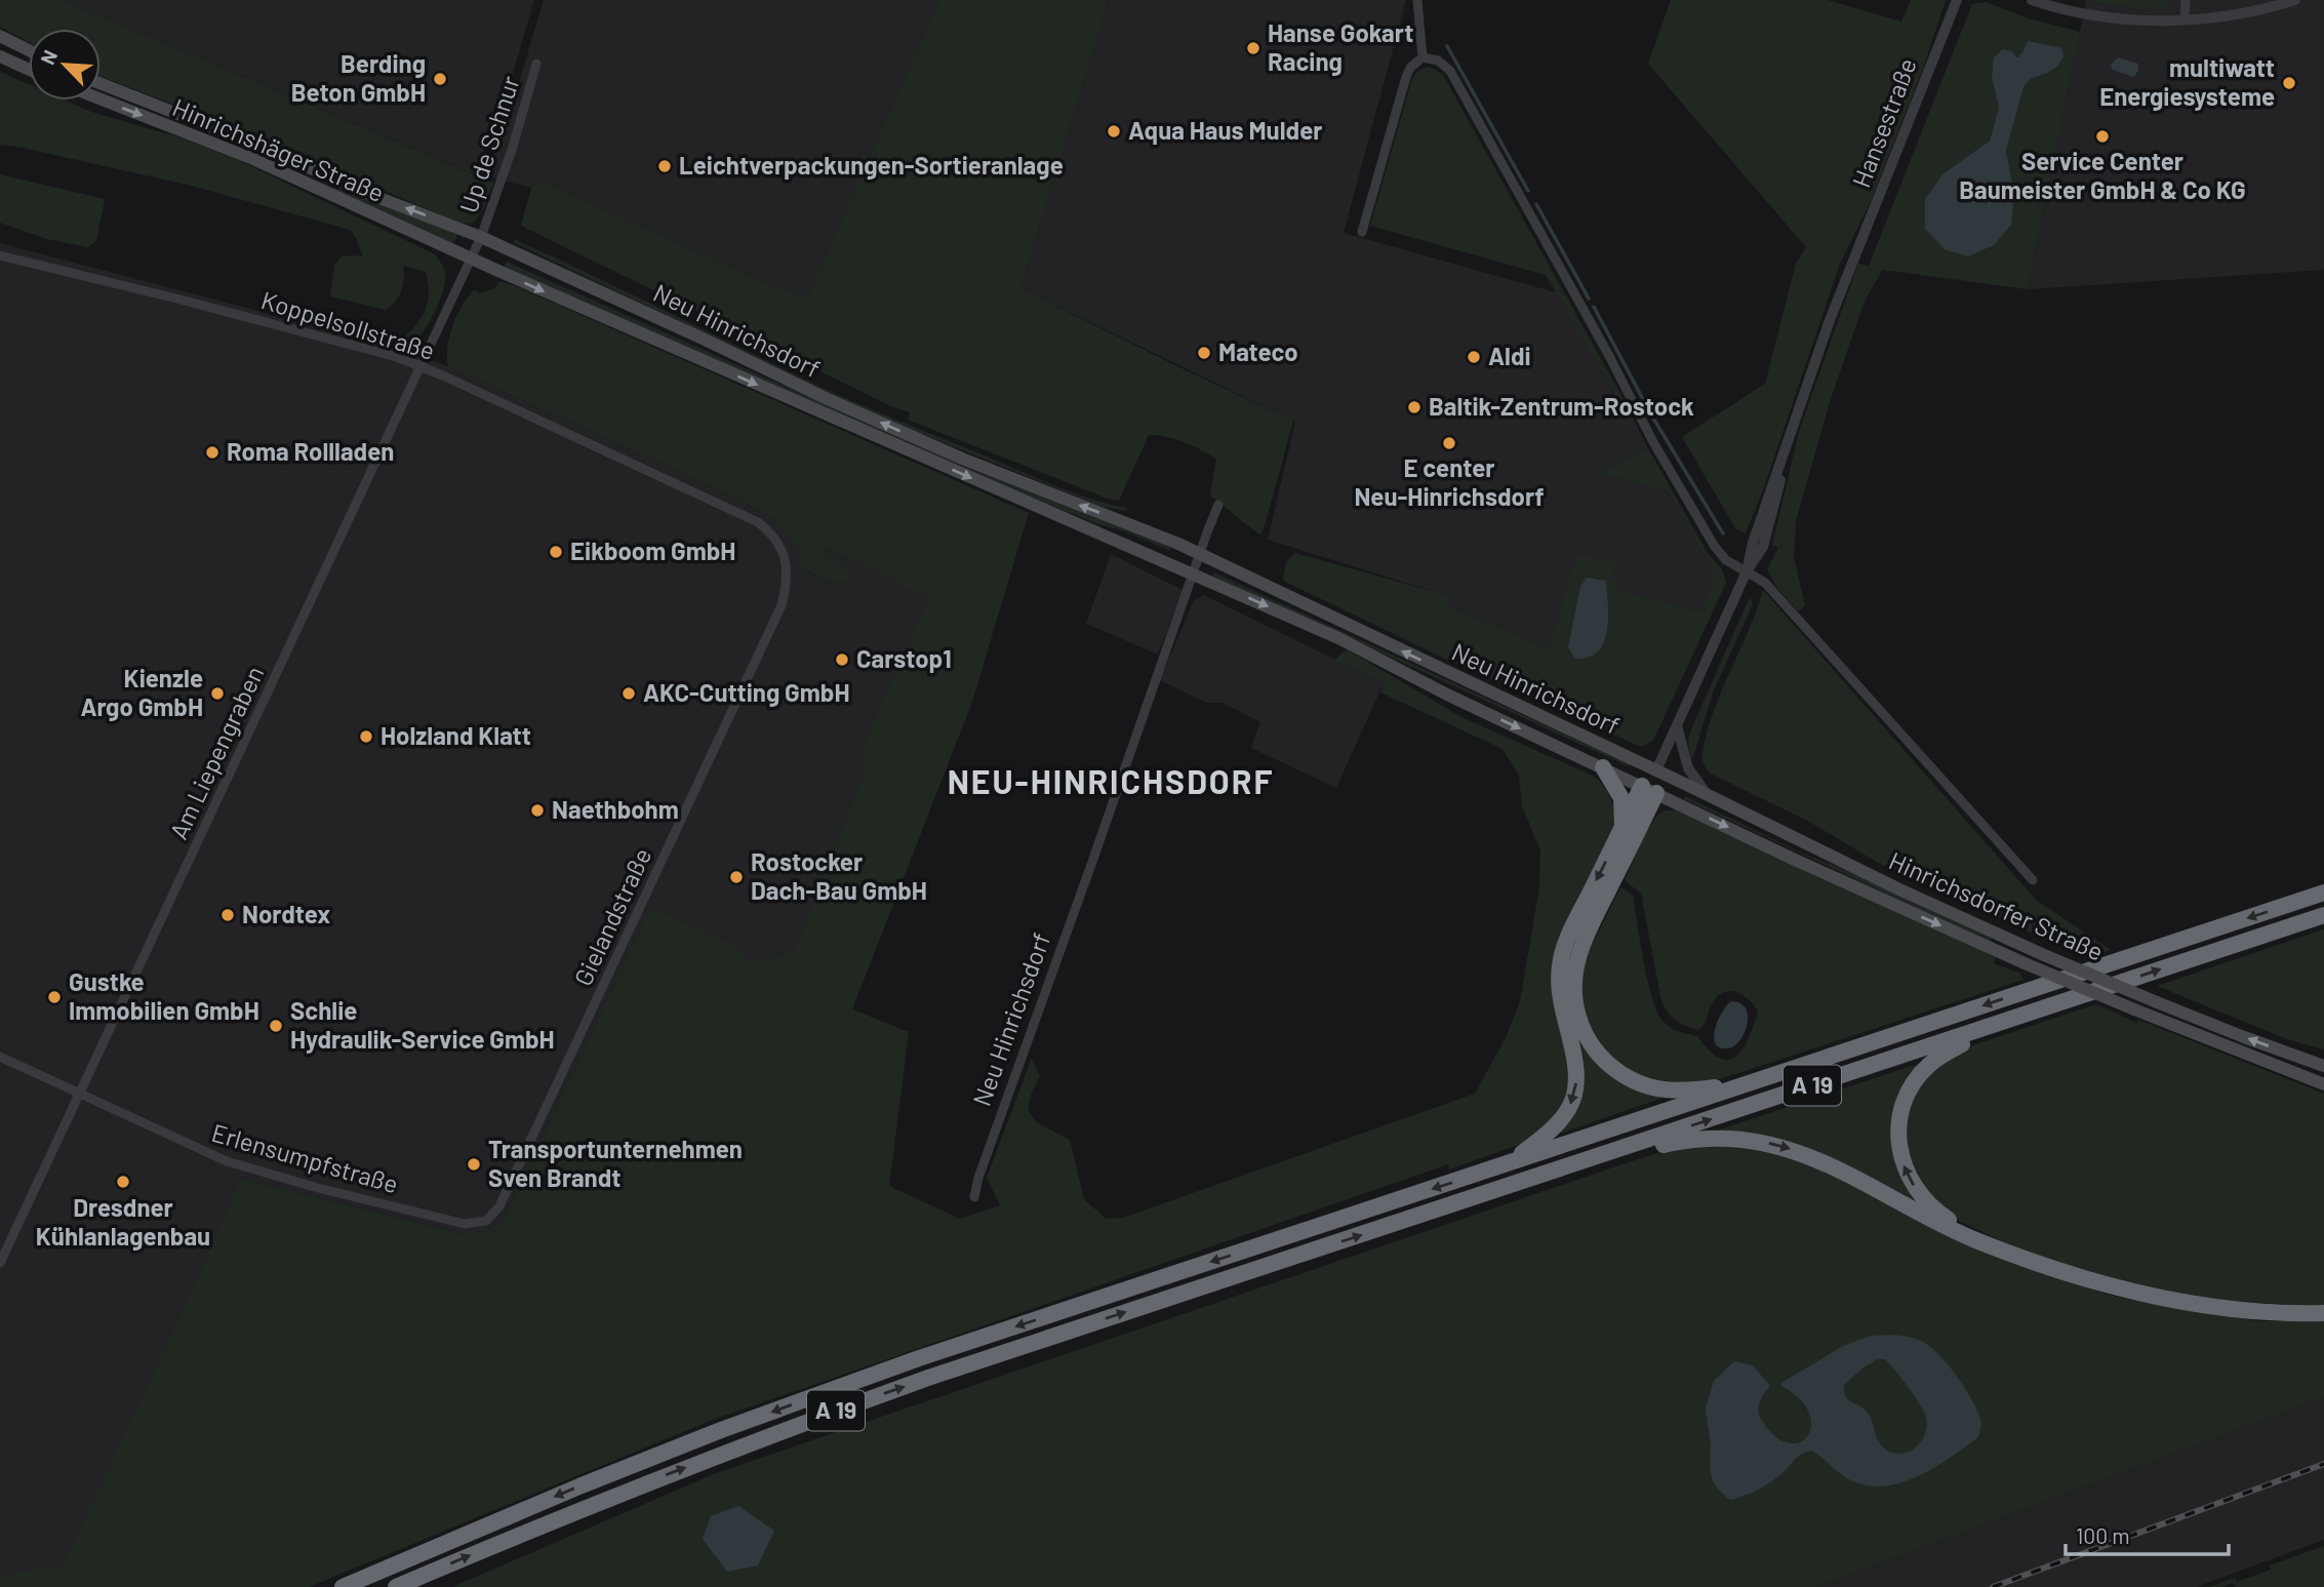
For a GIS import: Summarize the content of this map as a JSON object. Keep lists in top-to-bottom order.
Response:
{
  "streets": {
    "highway": ["A 19"],
    "main road": ["Hinrichshäger Straße", "Neu Hinrichsdorf", "Hinrichsdorfer Straße"],
    "street": [
      "Hansestraße",
      "Up de Schnur",
      "Koppelsollstraße",
      "Am Liepengraben",
      "Gielandstraße",
      "Erlensumpfstraße"
    ]
  },
  "crossings": [
    ["Up de Schnur", "Hinrichshäger Straße"],
    ["Up de Schnur", "Neu Hinrichsdorf"],
    ["Up de Schnur", "Am Liepengraben"],
    ["Hinrichshäger Straße", "Neu Hinrichsdorf"],
    ["Hinrichshäger Straße", "Am Liepengraben"],
    ["Koppelsollstraße", "Am Liepengraben"],
    ["Koppelsollstraße", "Gielandstraße"],
    ["Neu Hinrichsdorf", "Am Liepengraben"],
    ["Neu Hinrichsdorf", "Hinrichsdorfer Straße"],
    ["Am Liepengraben", "Erlensumpfstraße"],
    ["Gielandstraße", "Erlensumpfstraße"]
  ],
  "districts": ["NEU-HINRICHSDORF"],
  "places": [
    "Hanse Gokart Racing",
    "Berding Beton GmbH",
    "multiwatt Energiesysteme",
    "Aqua Haus Mulder",
    "Service Center Baumeister GmbH & Co KG",
    "Leichtverpackungen-Sortieranlage",
    "Mateco",
    "Aldi",
    "Baltik-Zentrum-Rostock",
    "E center Neu-Hinrichsdorf",
    "Roma Rollladen",
    "Eikboom GmbH",
    "Carstop1",
    "Kienzle Argo GmbH",
    "AKC-Cutting GmbH",
    "Holzland Klatt",
    "Naethbohm",
    "Rostocker Dach-Bau GmbH",
    "Nordtex",
    "Gustke Immobilien GmbH",
    "Schlie Hydraulik-Service GmbH",
    "Transportunternehmen Sven Brandt",
    "Dresdner Kühlanlagenbau"
  ],
  "scale_bar": "100 m",
  "north": "top left"
}
